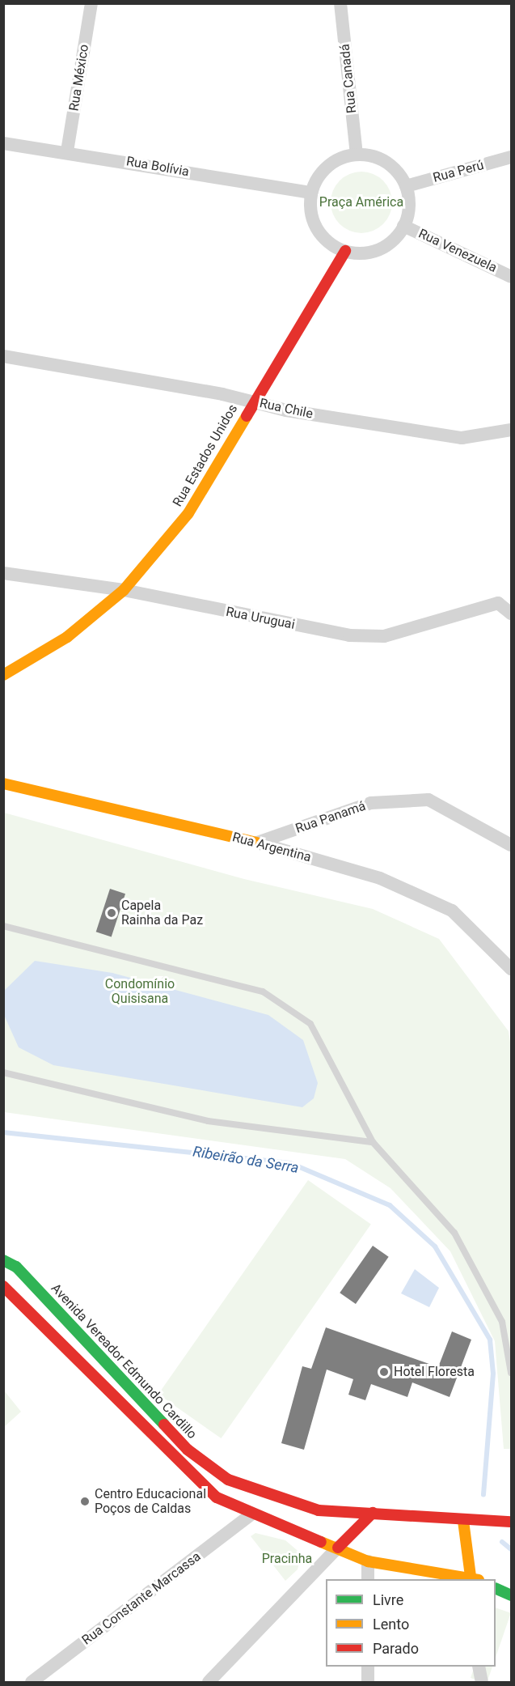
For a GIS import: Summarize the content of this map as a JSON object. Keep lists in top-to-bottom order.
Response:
{
  "streets": {
    "main road": ["Rua Estados Unidos", "Rua Argentina", "Avenida Vereador Edmundo Cardillo"],
    "street": [
      "Rua México",
      "Rua Canadá",
      "Rua Bolívia",
      "Rua Perú",
      "Rua Venezuela",
      "Rua Chile",
      "Rua Uruguai",
      "Rua Panamá",
      "Rua Constante Marcassa"
    ]
  },
  "crossings": [
    ["Rua México", "Rua Bolívia"],
    ["Rua Canadá", "Rua Bolívia"],
    ["Rua Canadá", "Rua Perú"],
    ["Rua Canadá", "Rua Venezuela"],
    ["Rua Canadá", "Rua Estados Unidos"],
    ["Rua Bolívia", "Rua Perú"],
    ["Rua Bolívia", "Rua Venezuela"],
    ["Rua Bolívia", "Rua Estados Unidos"],
    ["Rua Perú", "Rua Venezuela"],
    ["Rua Perú", "Rua Estados Unidos"],
    ["Rua Venezuela", "Rua Estados Unidos"],
    ["Rua Chile", "Rua Estados Unidos"],
    ["Rua Estados Unidos", "Rua Uruguai"],
    ["Rua Panamá", "Rua Argentina"]
  ],
  "water": ["Ribeirão da Serra"],
  "parks": ["Praça América", "Condomínio Quisisana", "Pracinha"],
  "places": ["Capela Rainha da Paz", "Hotel Floresta", "Centro Educacional Poços de Caldas"],
  "legend": ["Livre", "Lento", "Parado"]
}
